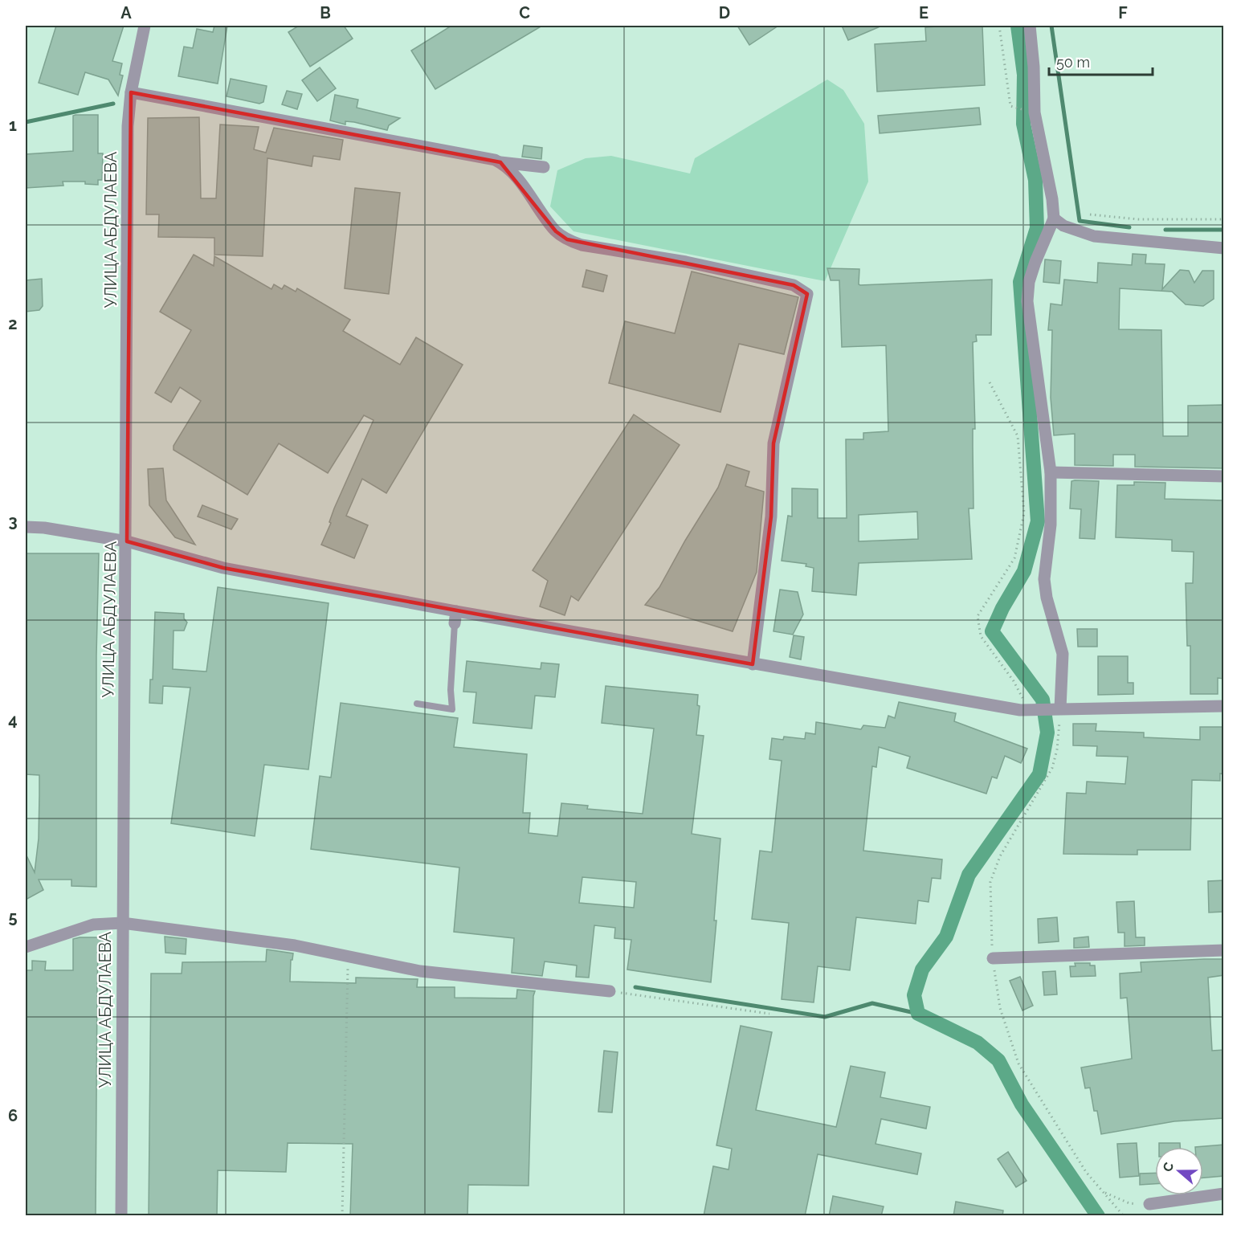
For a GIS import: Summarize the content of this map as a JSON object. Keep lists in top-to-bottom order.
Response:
{
  "streets": {
    "street": ["УЛИЦА АБДУЛАЕВА"]
  },
  "scale_bar": "50 m",
  "north": "left",
  "grid": {
    "columns": [
      "A",
      "B",
      "C",
      "D",
      "E",
      "F"
    ],
    "rows": [
      "1",
      "2",
      "3",
      "4",
      "5",
      "6"
    ]
  }
}
